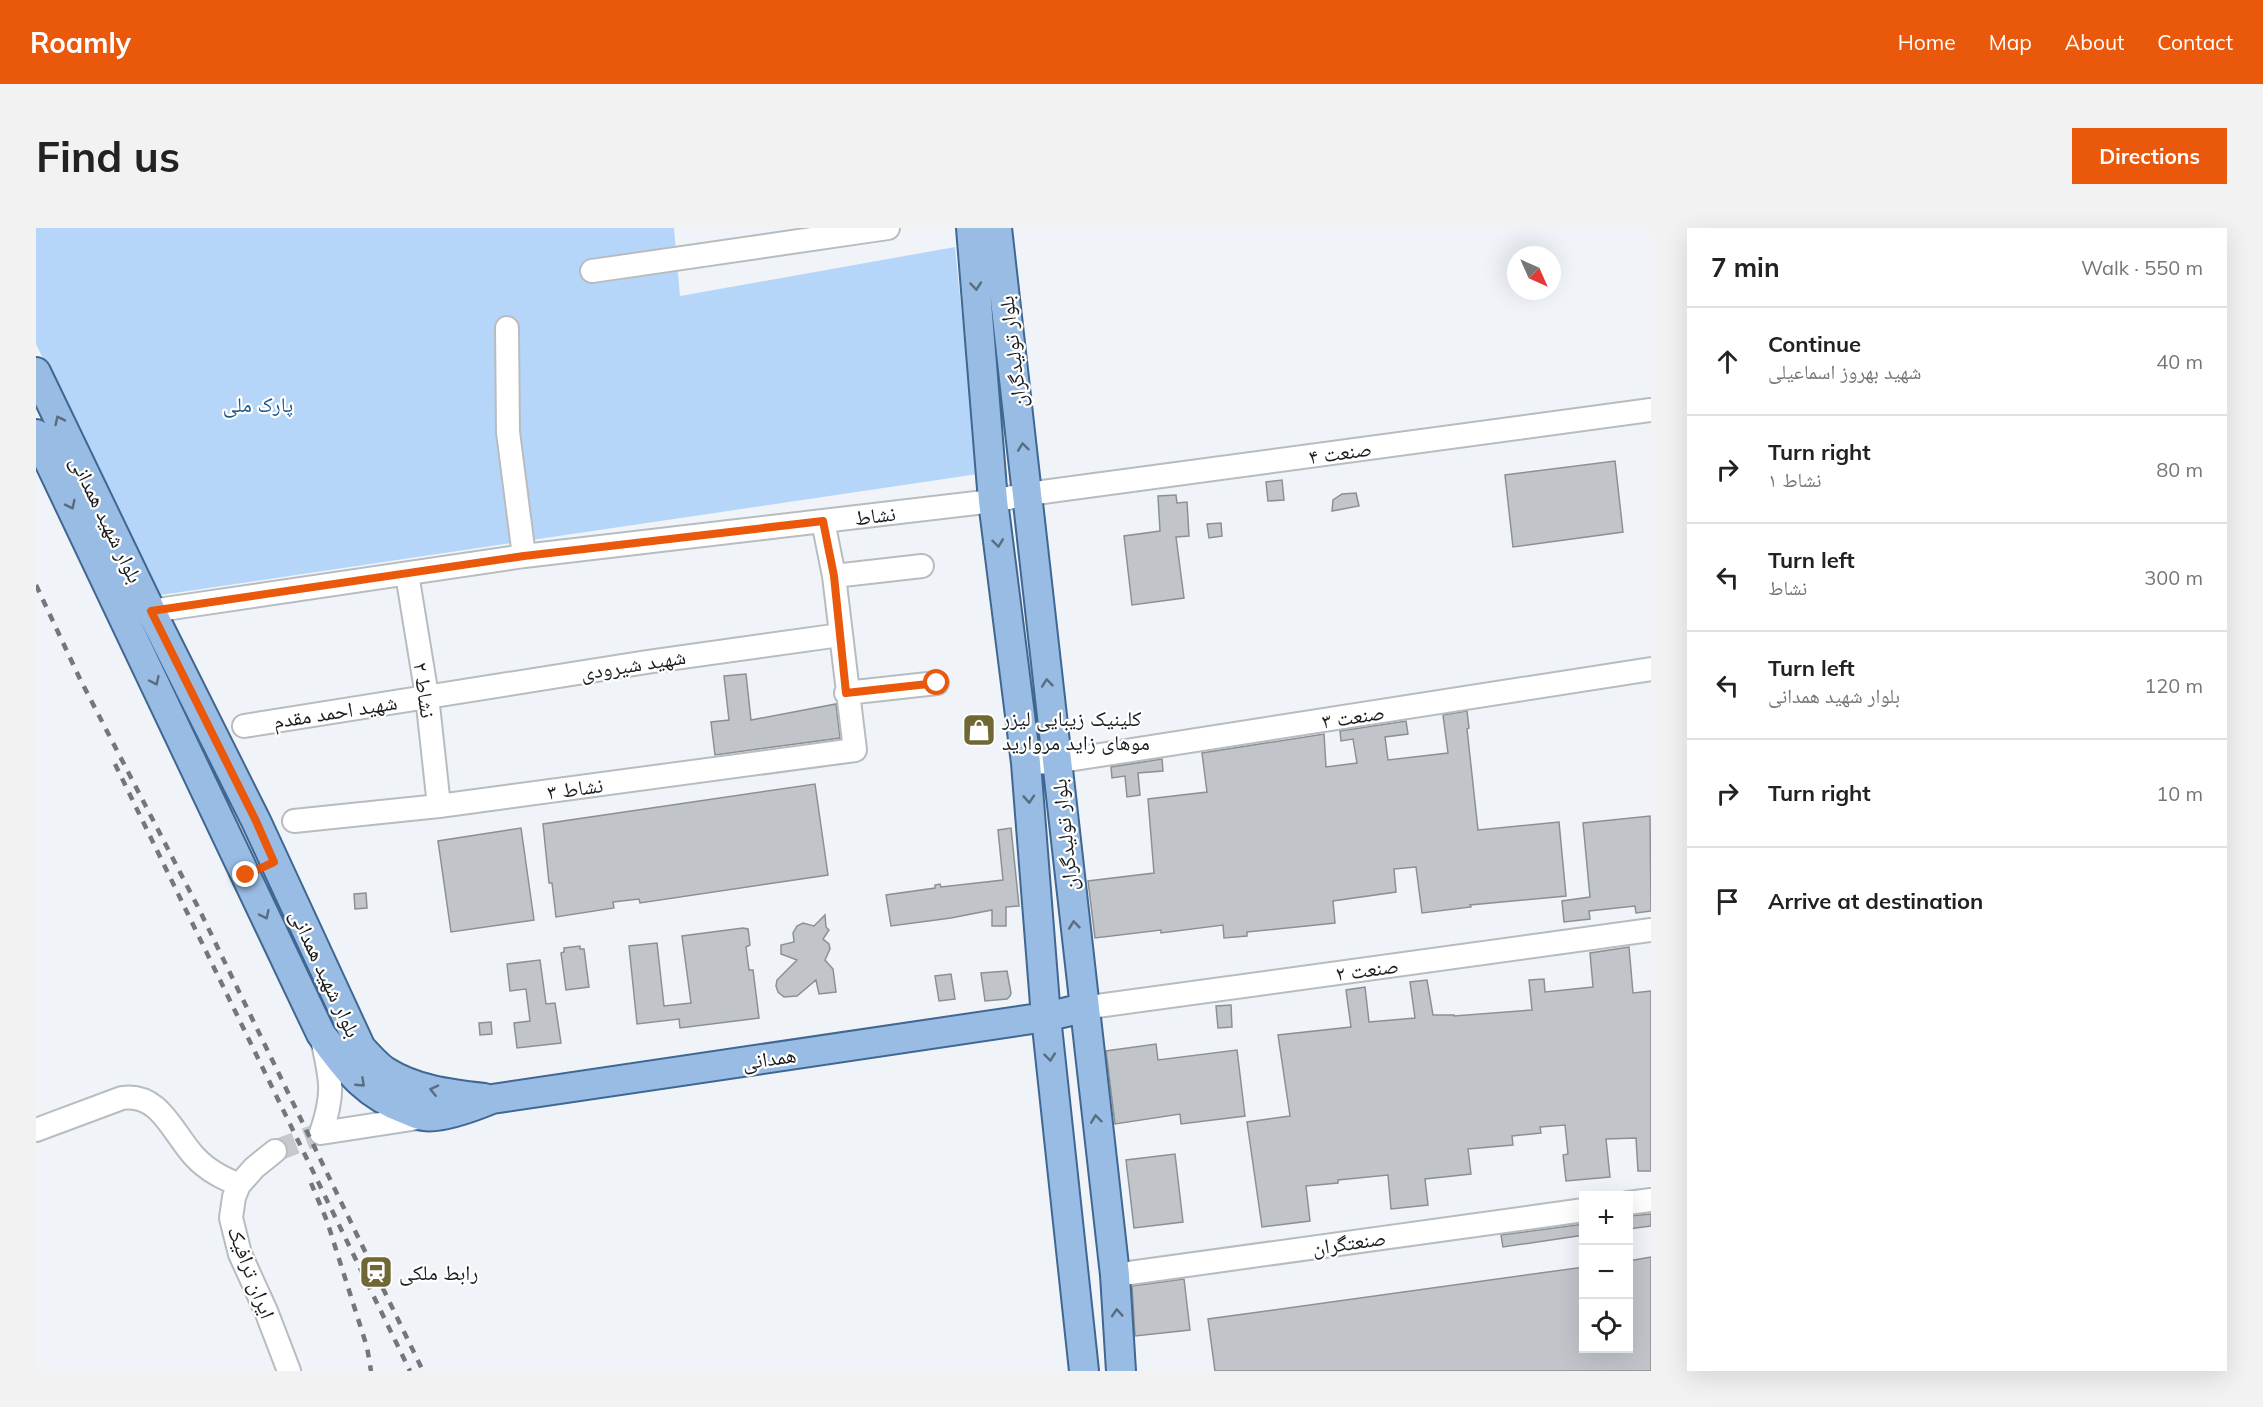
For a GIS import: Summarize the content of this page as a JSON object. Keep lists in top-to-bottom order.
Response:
{
  "streets": {
    "main road": ["بلوار تولیدگران", "بلوار شهید همدانی", "همدانی"],
    "street": [
      "صنعت ۴",
      "نشاط",
      "شهید شیرودی",
      "نشاط ۲",
      "شهید احمد مقدم",
      "صنعت ۳",
      "نشاط ۳",
      "صنعت ۲",
      "صنعتگران",
      "ایران ترافیک"
    ]
  },
  "crossings": [
    ["بلوار تولیدگران", "صنعت ۴"],
    ["بلوار تولیدگران", "نشاط"],
    ["بلوار تولیدگران", "صنعت ۳"],
    ["بلوار تولیدگران", "صنعت ۲"],
    ["بلوار تولیدگران", "همدانی"],
    ["بلوار تولیدگران", "صنعتگران"],
    ["صنعت ۴", "نشاط"],
    ["نشاط", "بلوار شهید همدانی"],
    ["نشاط", "نشاط ۲"],
    ["بلوار شهید همدانی", "همدانی"],
    ["شهید شیرودی", "نشاط ۲"],
    ["شهید شیرودی", "شهید احمد مقدم"],
    ["نشاط ۲", "شهید احمد مقدم"],
    ["نشاط ۲", "نشاط ۳"],
    ["صنعت ۲", "همدانی"]
  ],
  "parks": ["پارک ملی"],
  "places": {
    "shop": ["کلینیک زیبایی لیزر موهای زاید مروارید"],
    "station": ["رابط ملکی"]
  },
  "north": "bottom right",
  "page": {
    "header": "Roamly",
    "nav": [
      "Home",
      "Map",
      "About",
      "Contact"
    ],
    "buttons": "Directions",
    "title": "Find us",
    "heading": ["7 min", "Walk · 550 m"],
    "list": [
      ["Continue", "شهید بهروز اسماعیلی", "40 m"],
      ["Turn right", "نشاط ۱", "80 m"],
      ["Turn left", "نشاط", "300 m"],
      ["Turn left", "بلوار شهید همدانی", "120 m"],
      ["Turn right", "10 m"],
      "Arrive at destination"
    ],
    "map_buttons": ["+", "−"]
  }
}
